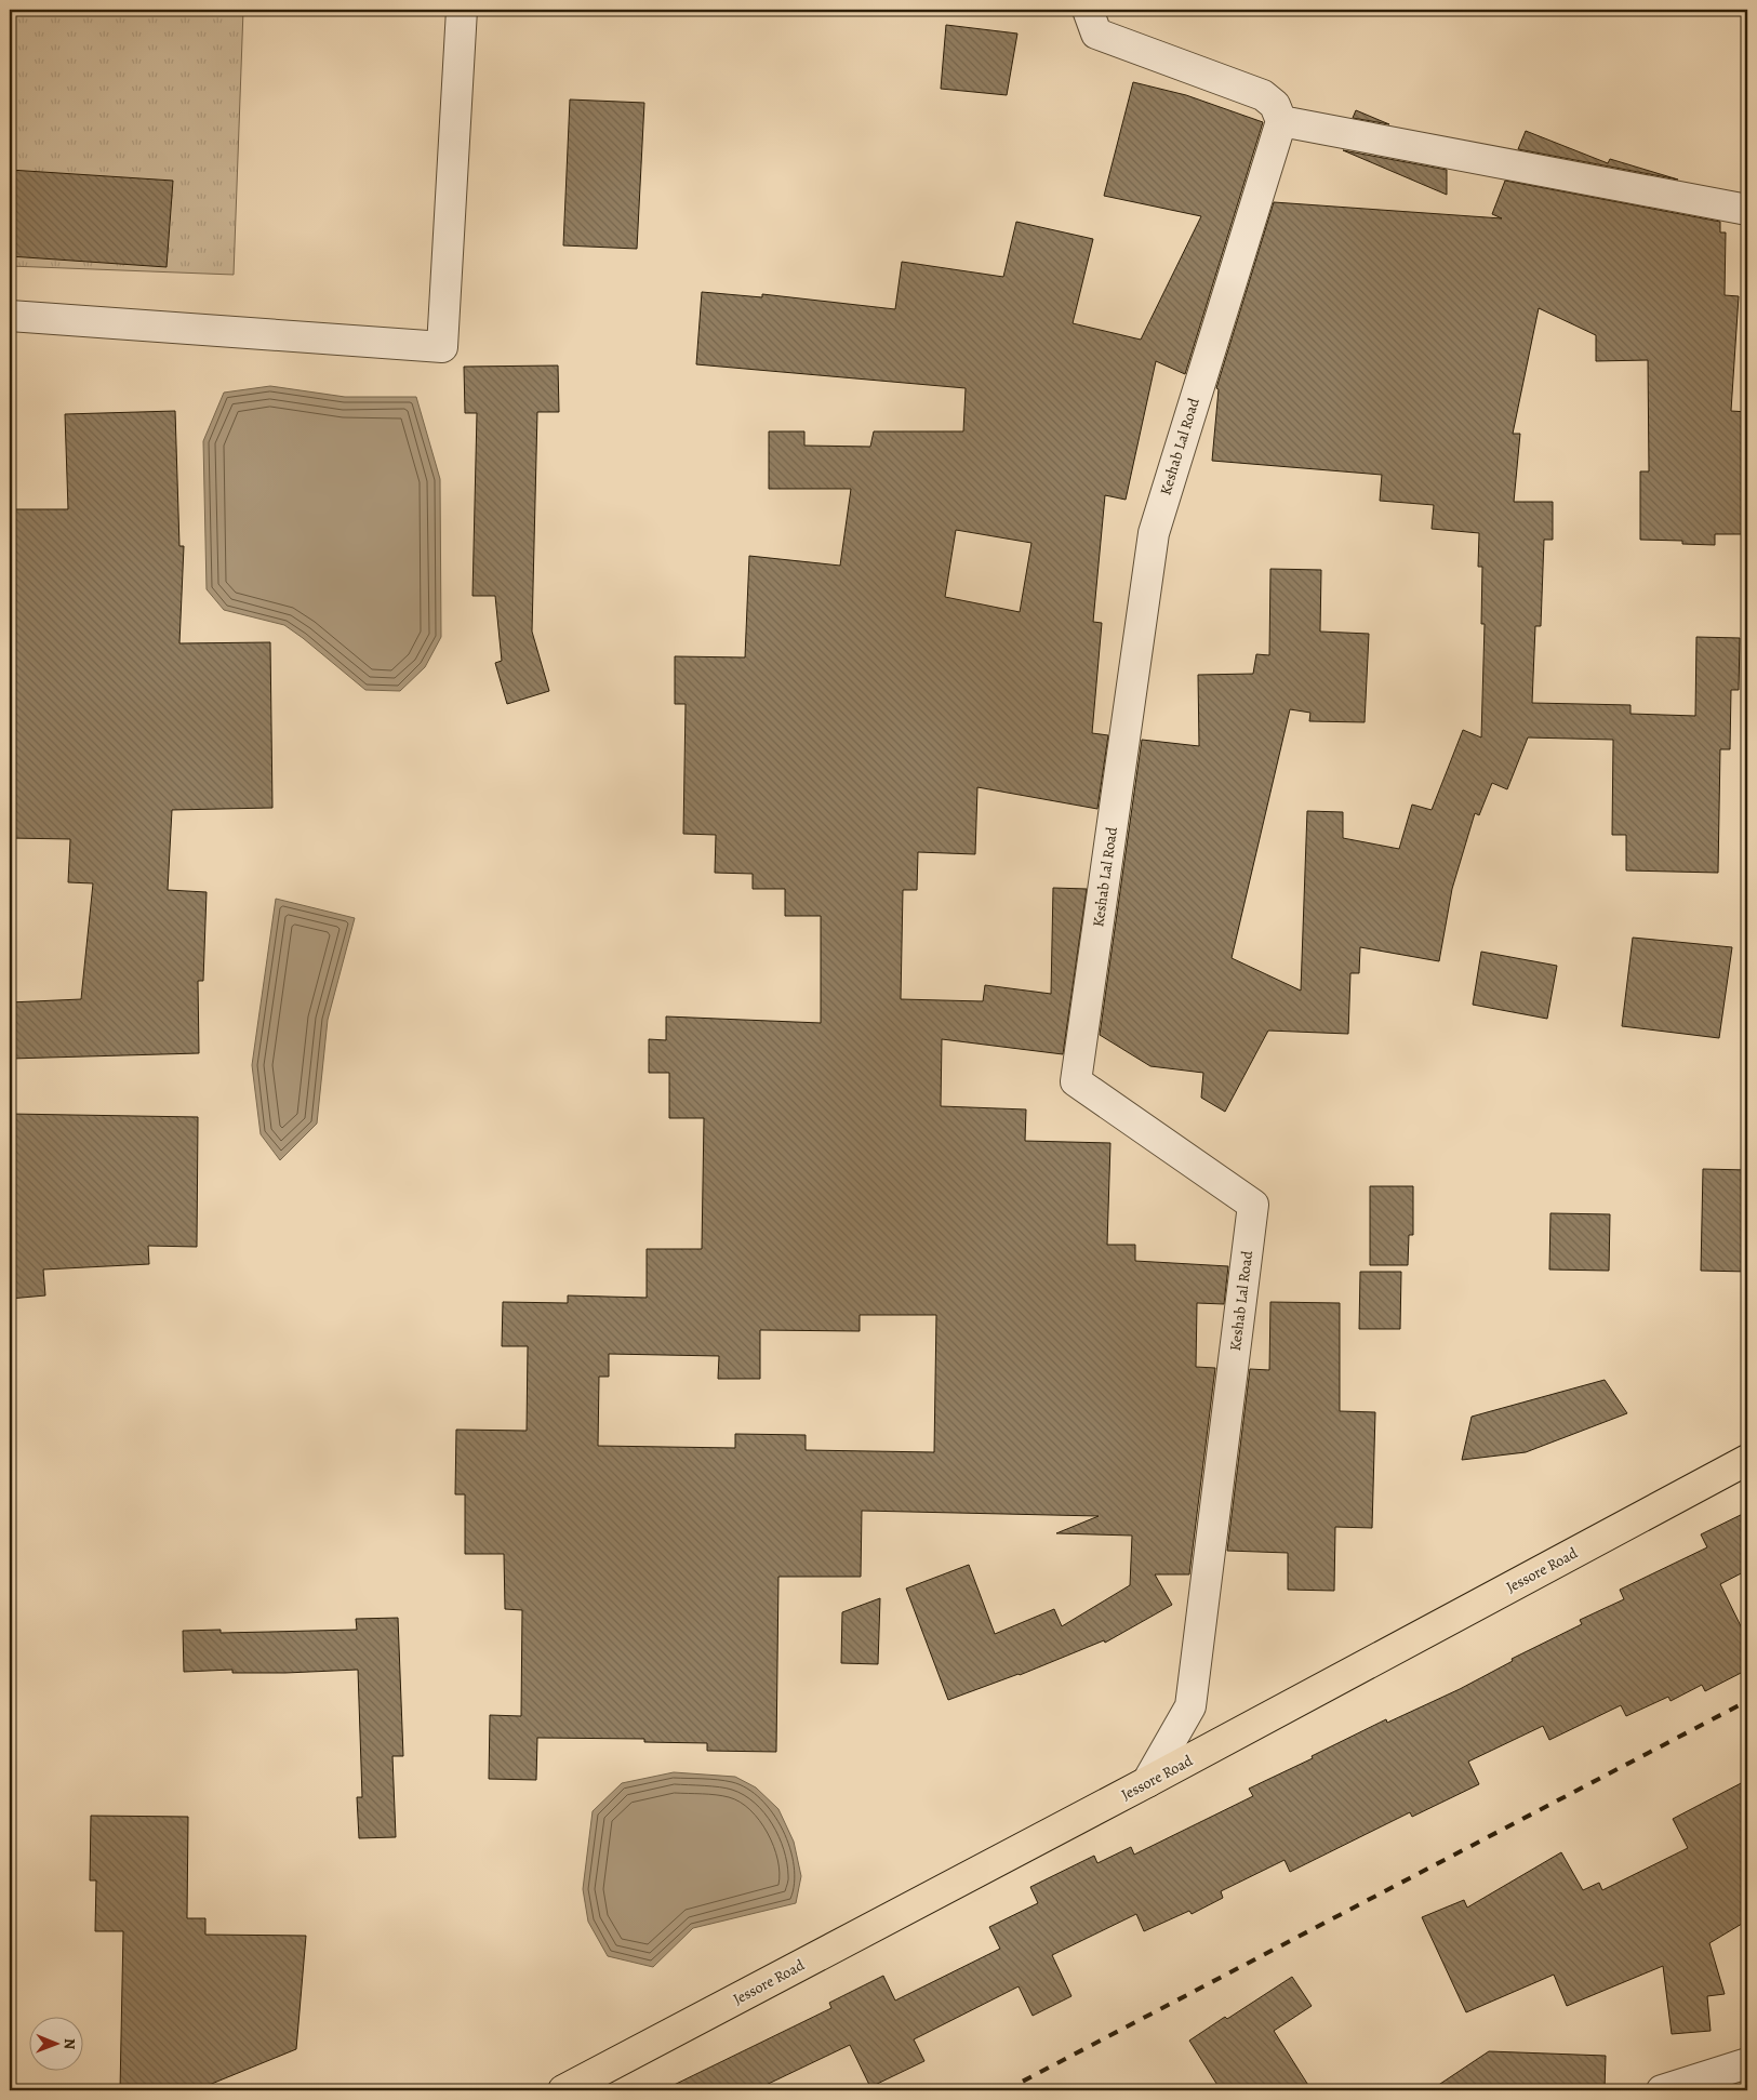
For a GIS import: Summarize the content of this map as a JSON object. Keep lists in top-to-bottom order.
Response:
{
  "streets": {
    "highway": ["Jessore Road"],
    "street": ["Keshab Lal Road"]
  },
  "crossings": [
    ["Keshab Lal Road", "Jessore Road"]
  ],
  "north": "right"
}
